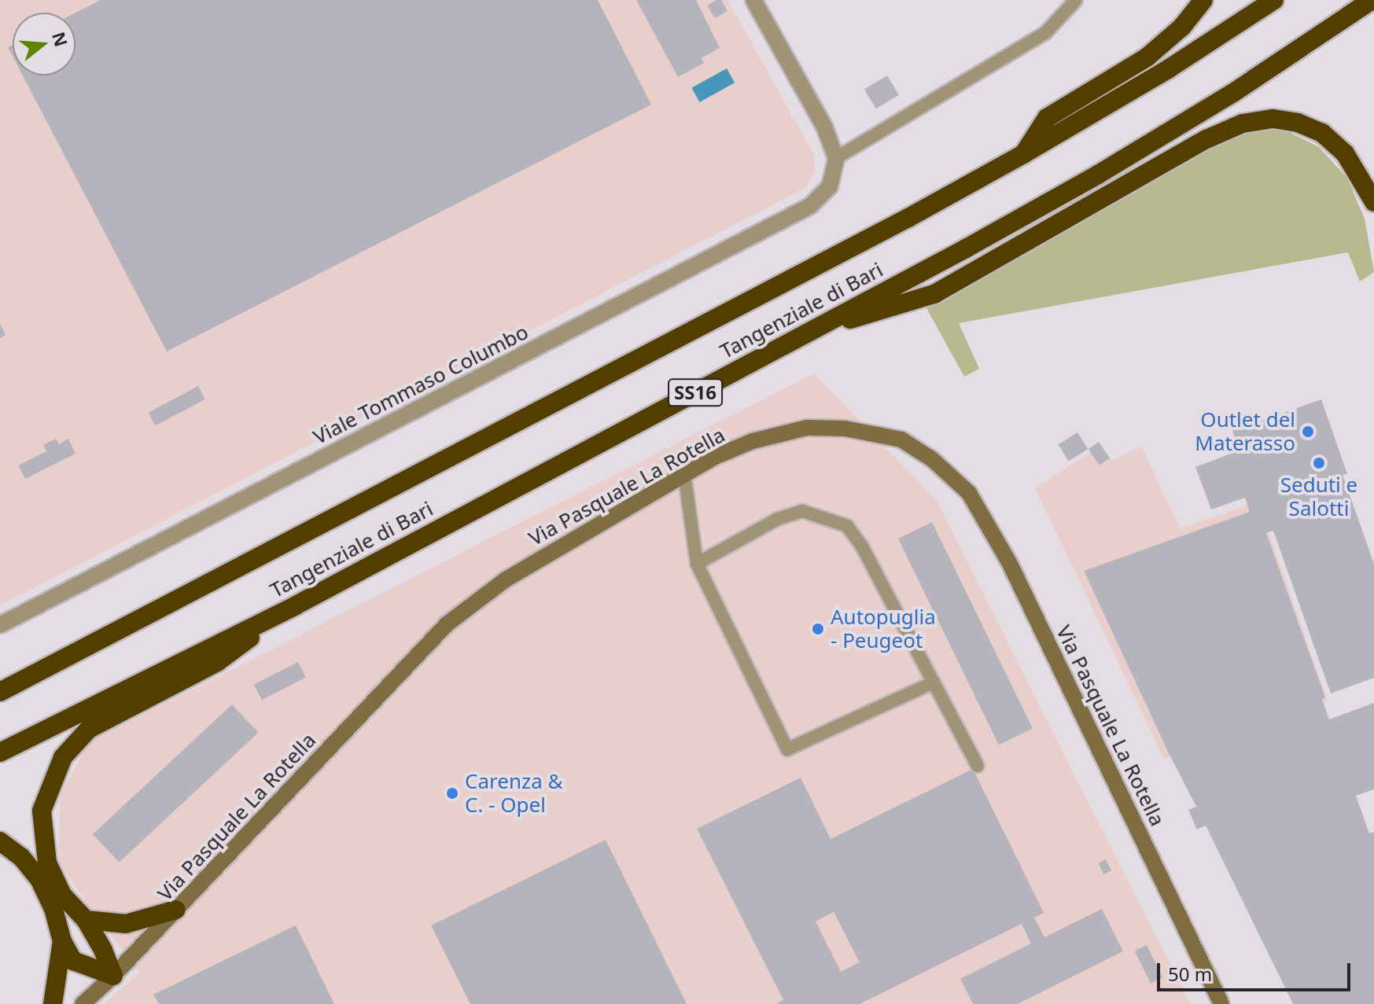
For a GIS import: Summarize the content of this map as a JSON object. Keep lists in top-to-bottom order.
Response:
{
  "streets": {
    "highway": ["Tangenziale di Bari", "SS16"],
    "street": ["Viale Tommaso Columbo", "Via Pasquale La Rotella"]
  },
  "places": [
    "Outlet del Materasso",
    "Seduti e Salotti",
    "Autopuglia - Peugeot",
    "Carenza & C. - Opel"
  ],
  "scale_bar": "50 m",
  "north": "right"
}
